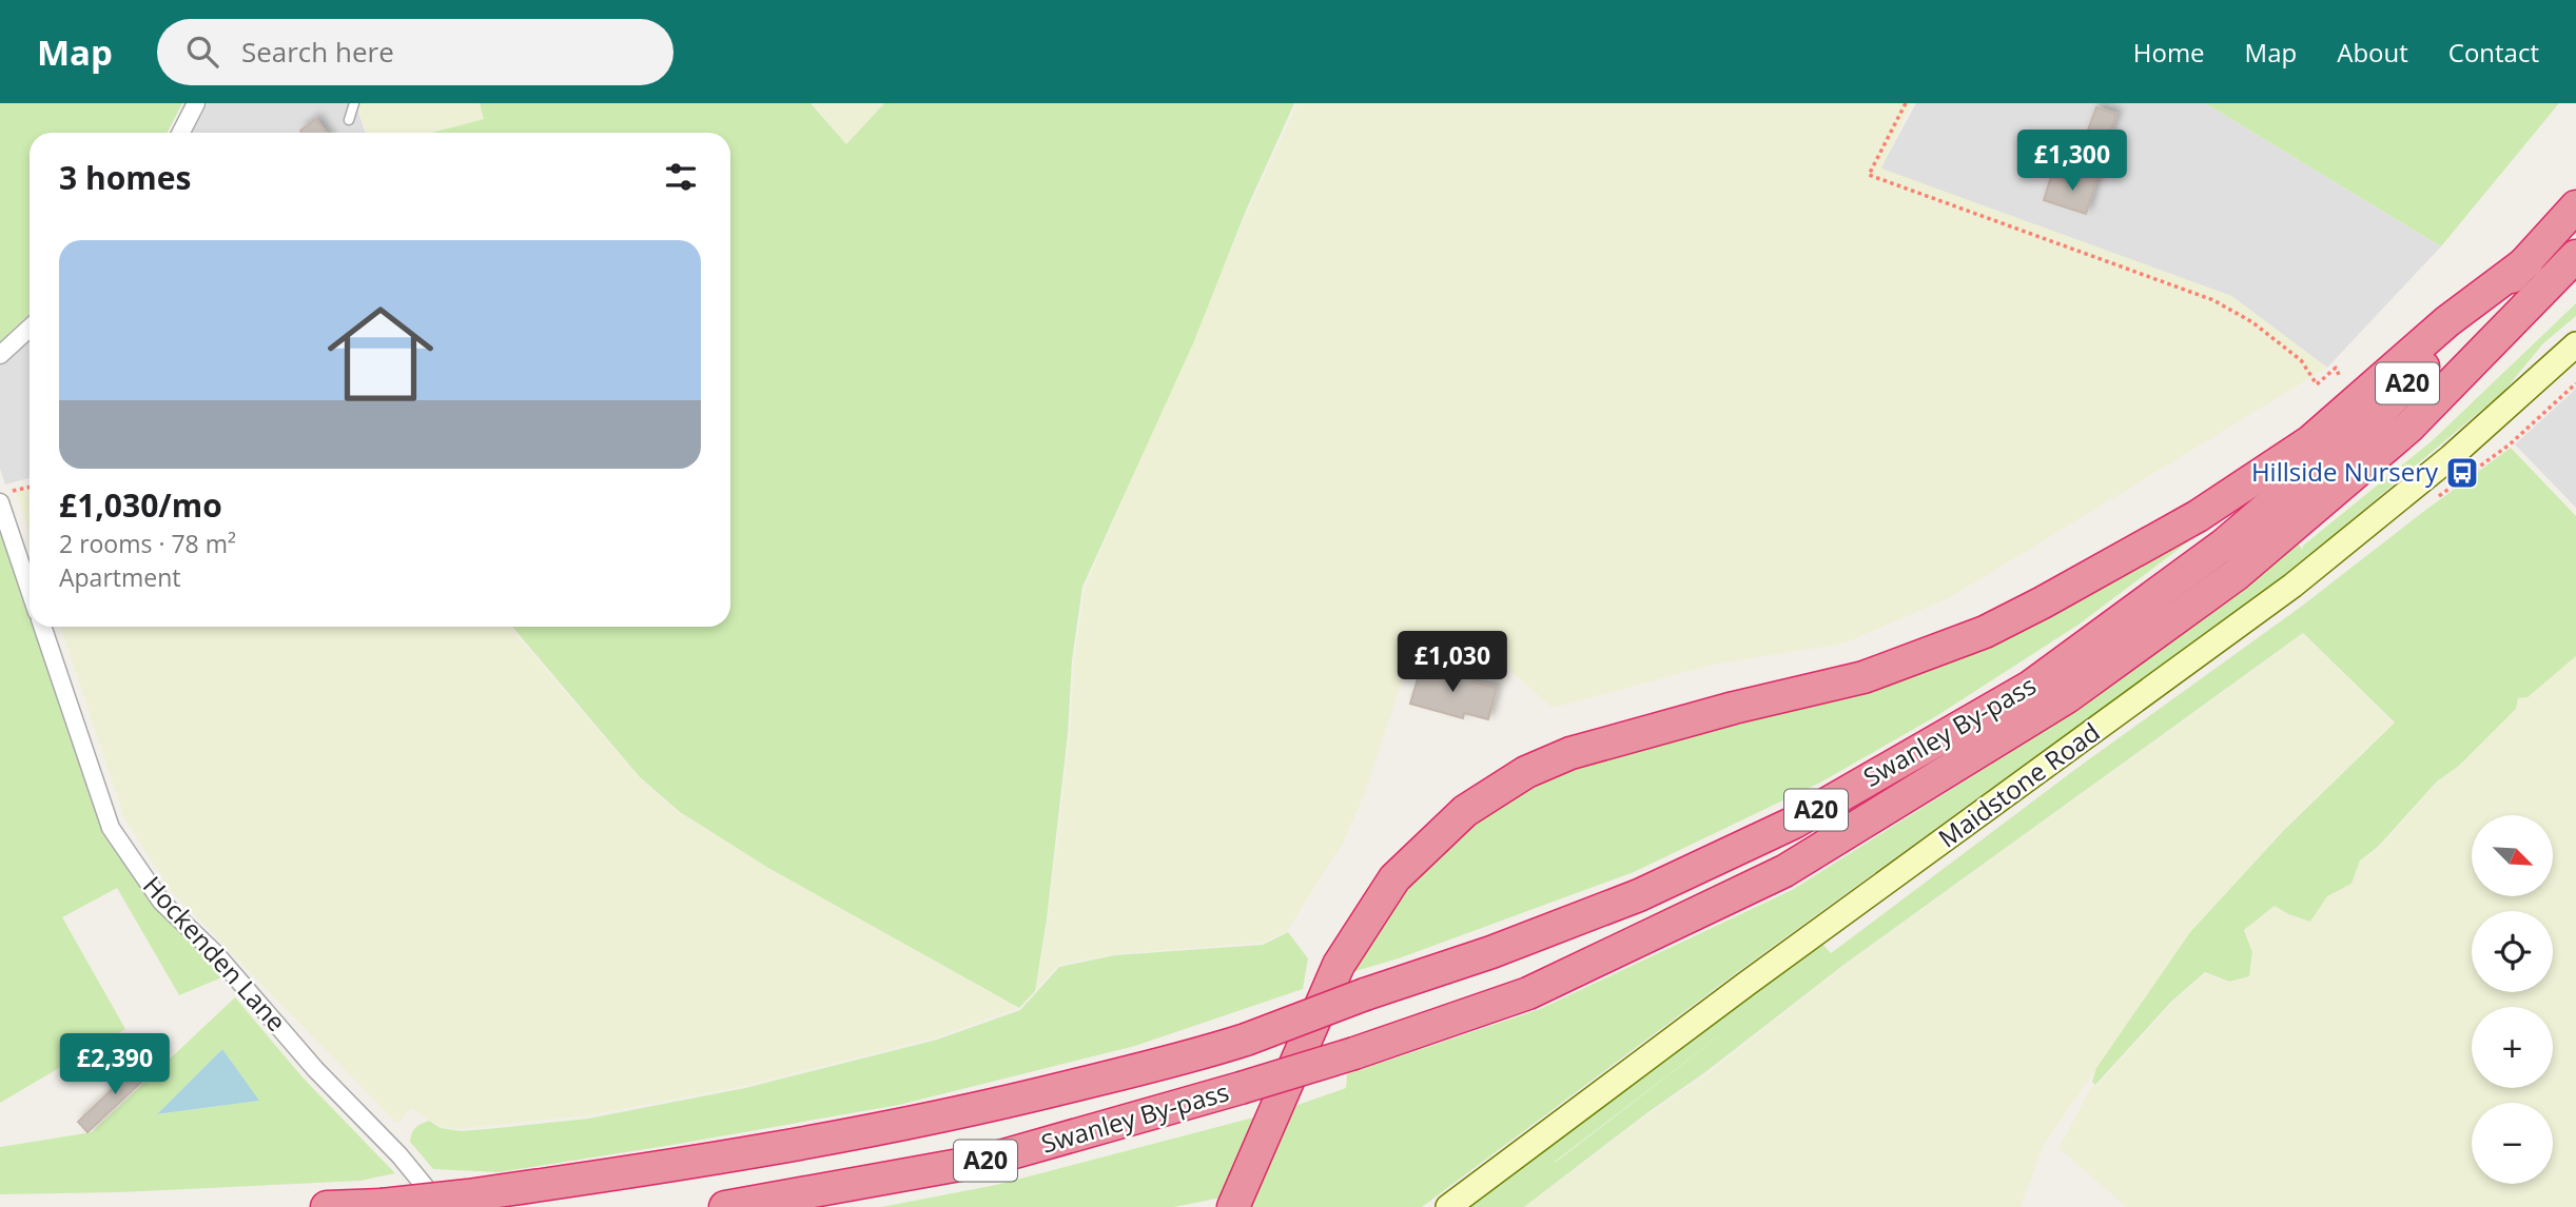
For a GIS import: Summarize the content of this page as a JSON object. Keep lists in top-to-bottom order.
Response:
{
  "streets": {
    "highway": ["A20", "Swanley By-pass"],
    "main road": ["Maidstone Road"],
    "street": ["Hockenden Lane"]
  },
  "crossings": [
    ["A20", "Swanley By-pass"],
    ["A20", "Hockenden Lane"],
    ["Swanley By-pass", "Hockenden Lane"]
  ],
  "places": {
    "bus stop": ["Hillside Nursery"]
  },
  "north": "bottom right",
  "page": {
    "header": "Map",
    "search": "Search here",
    "nav": [
      "Home",
      "Map",
      "About",
      "Contact"
    ],
    "price": ["£1,300", "£1,030", "£2,390"],
    "heading": "3 homes",
    "list": [
      {
        "name": "£1,030/mo",
        "note": "2 rooms · 78 m² · Apartment"
      }
    ],
    "map_buttons": ["+", "−"]
  }
}
